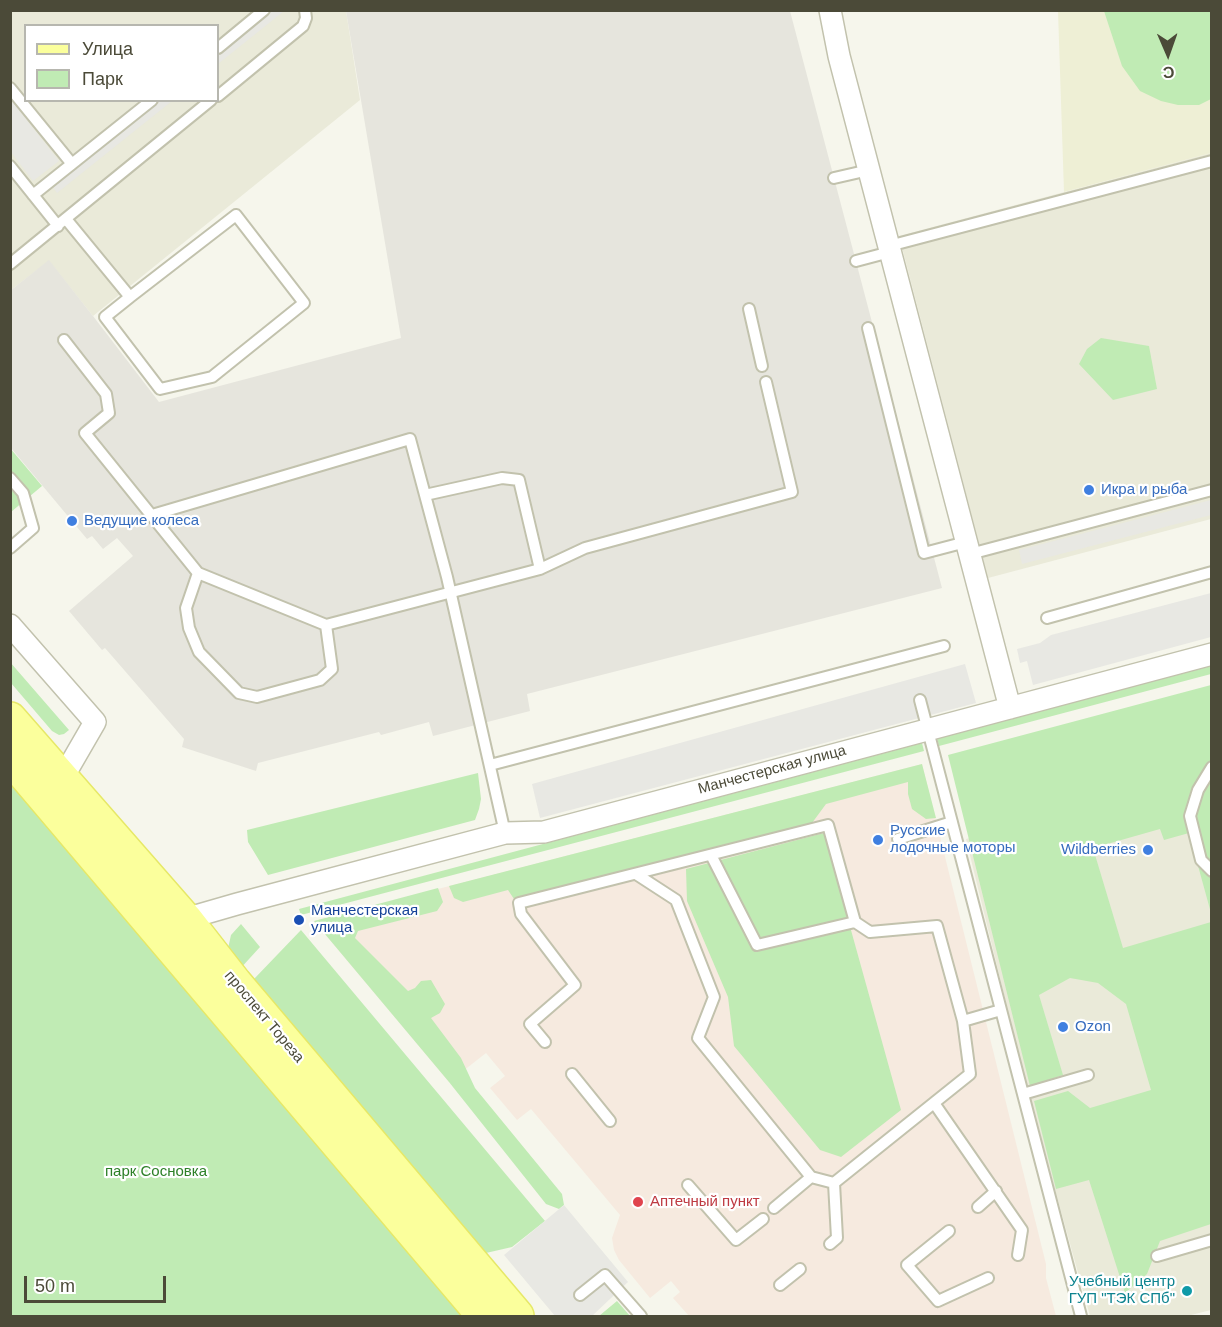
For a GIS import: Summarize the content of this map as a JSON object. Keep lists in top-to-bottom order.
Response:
{
  "streets": {
    "main road": ["проспект Тореза"],
    "street": ["Манчестерская улица"]
  },
  "crossings": [
    ["Манчестерская улица", "проспект Тореза"]
  ],
  "parks": ["парк Сосновка"],
  "places": [
    "Икра и рыба",
    "Ведущие колеса",
    "Русские лодочные моторы",
    "Wildberries",
    "Манчестерская улица",
    "Ozon",
    "Аптечный пункт",
    "Учебный центр ГУП \"ТЭК СПб\""
  ],
  "legend": ["Улица", "Парк"],
  "scale_bar": "50 m",
  "north": "bottom"
}
